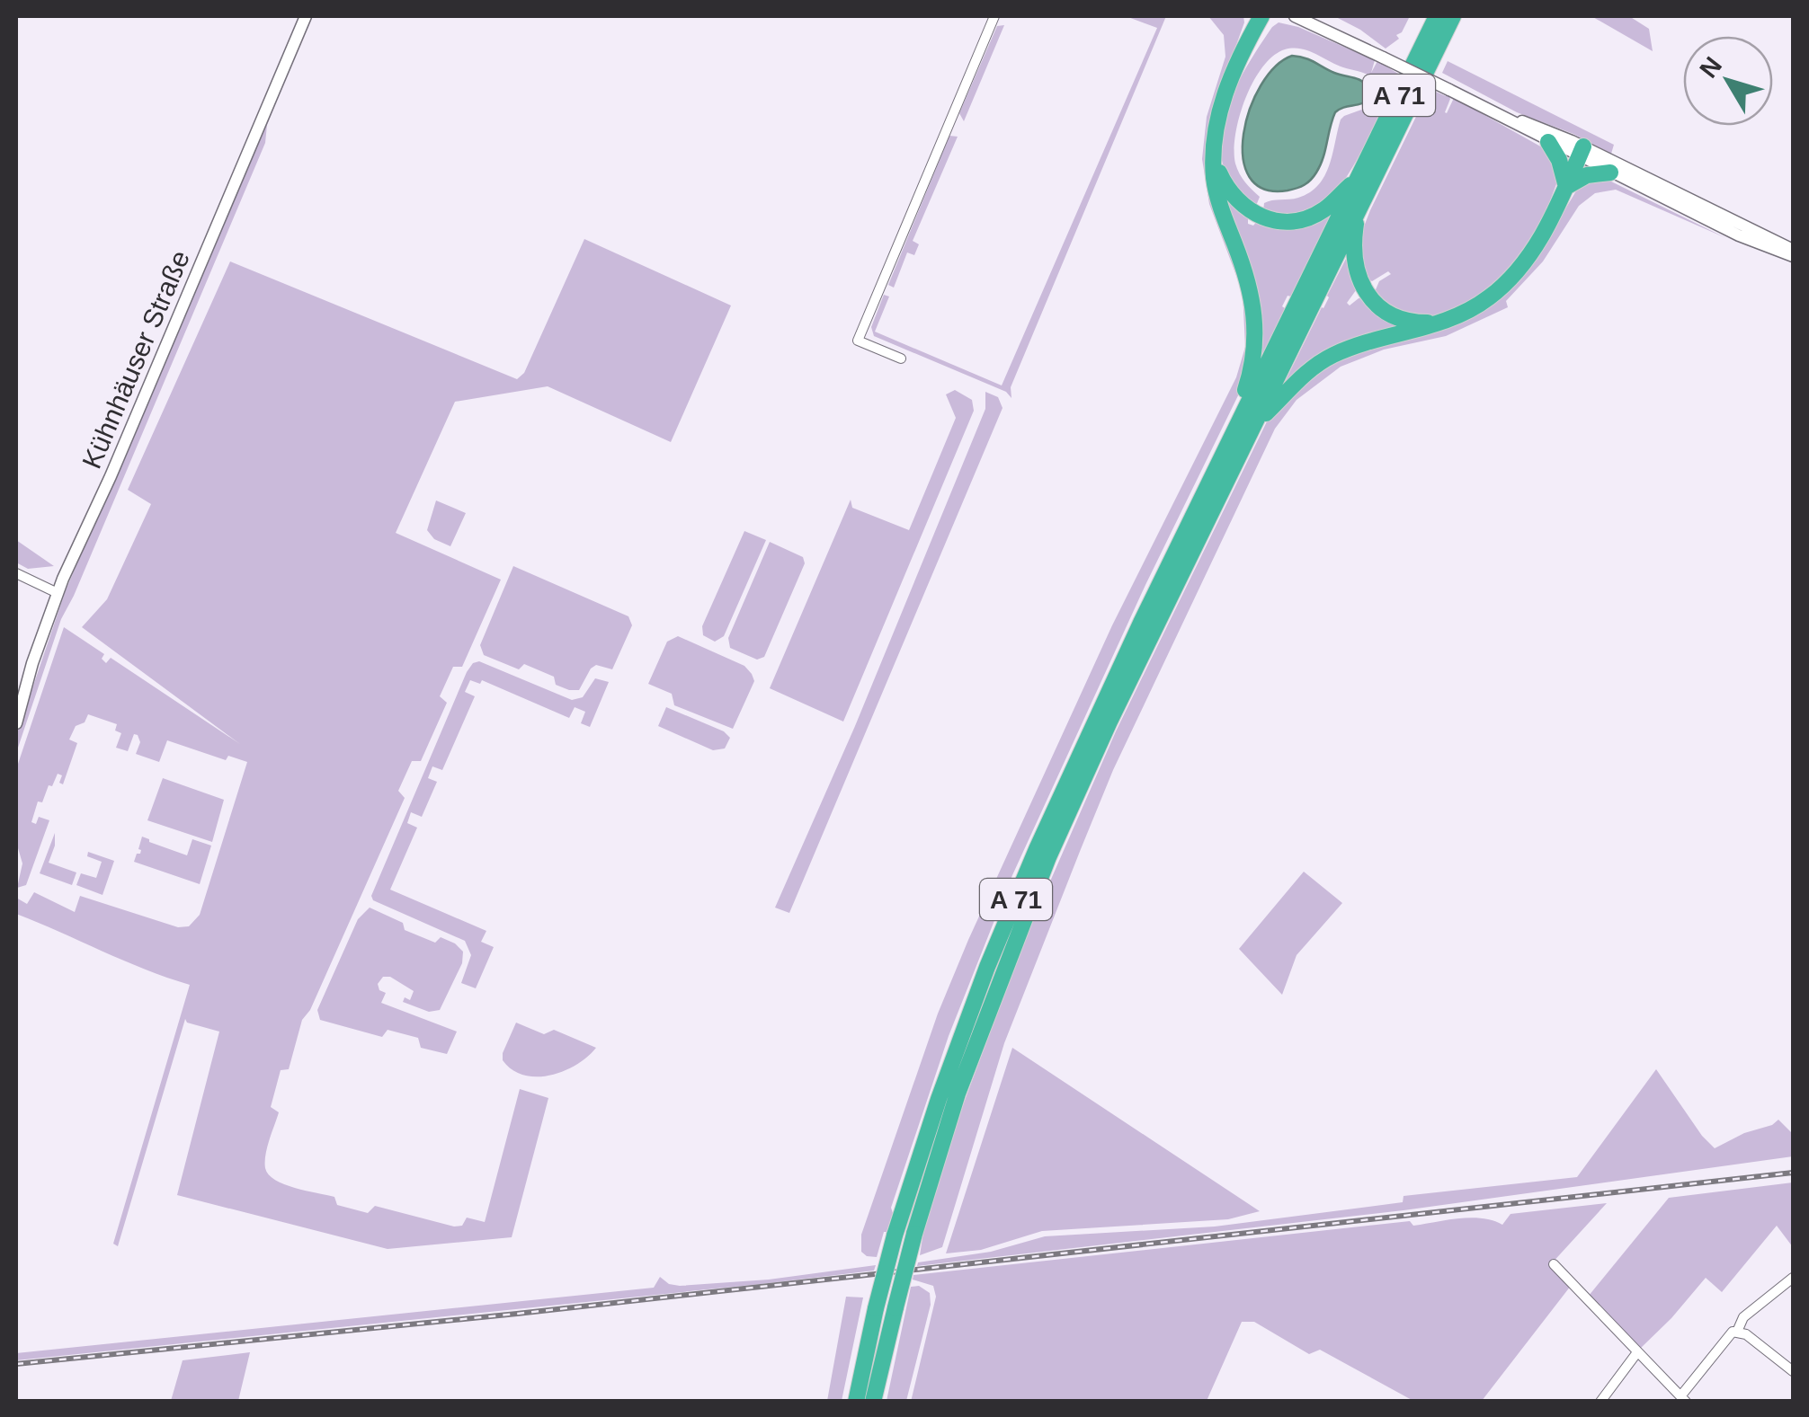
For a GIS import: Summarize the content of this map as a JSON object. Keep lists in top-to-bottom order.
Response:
{
  "streets": {
    "highway": ["A 71"],
    "street": ["Kühnhäuser Straße"]
  },
  "north": "top left"
}
